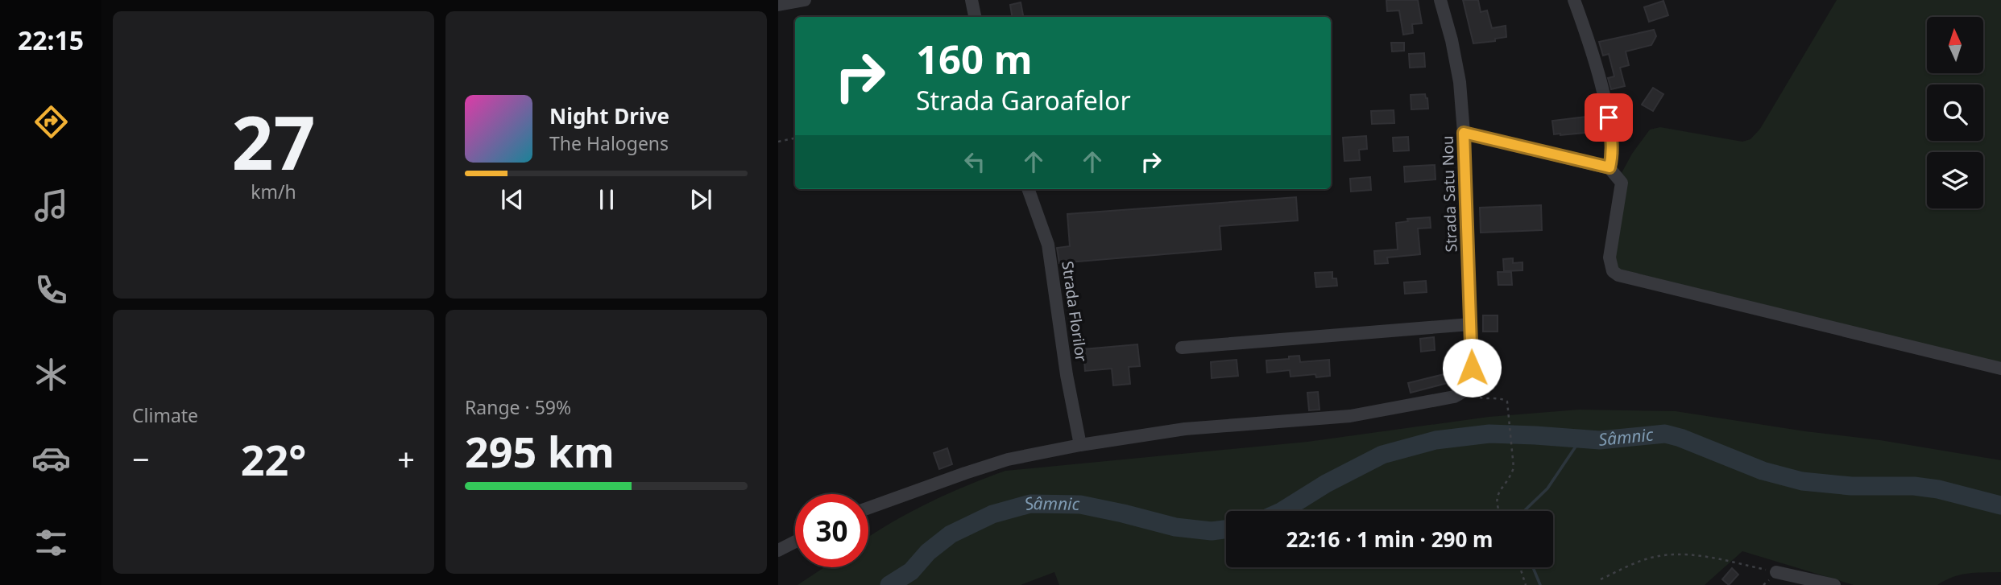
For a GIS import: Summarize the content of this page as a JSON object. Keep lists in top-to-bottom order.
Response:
{
  "streets": {
    "street": ["Strada Satu Nou", "Strada Florilor"]
  },
  "water": ["Sâmnic"],
  "north": "top",
  "page": {
    "tabs": "22:15",
    "tile": [
      ["27", "km/h"],
      "Climate",
      ["Range · 59%", "295 km"]
    ],
    "turn": ["160 m", "Strada Garoafelor"],
    "song": ["Night Drive", "The Halogens"],
    "heat": ["−", "22°", "+"],
    "limit": "30",
    "trip": "22:16 · 1 min · 290 m"
  }
}
